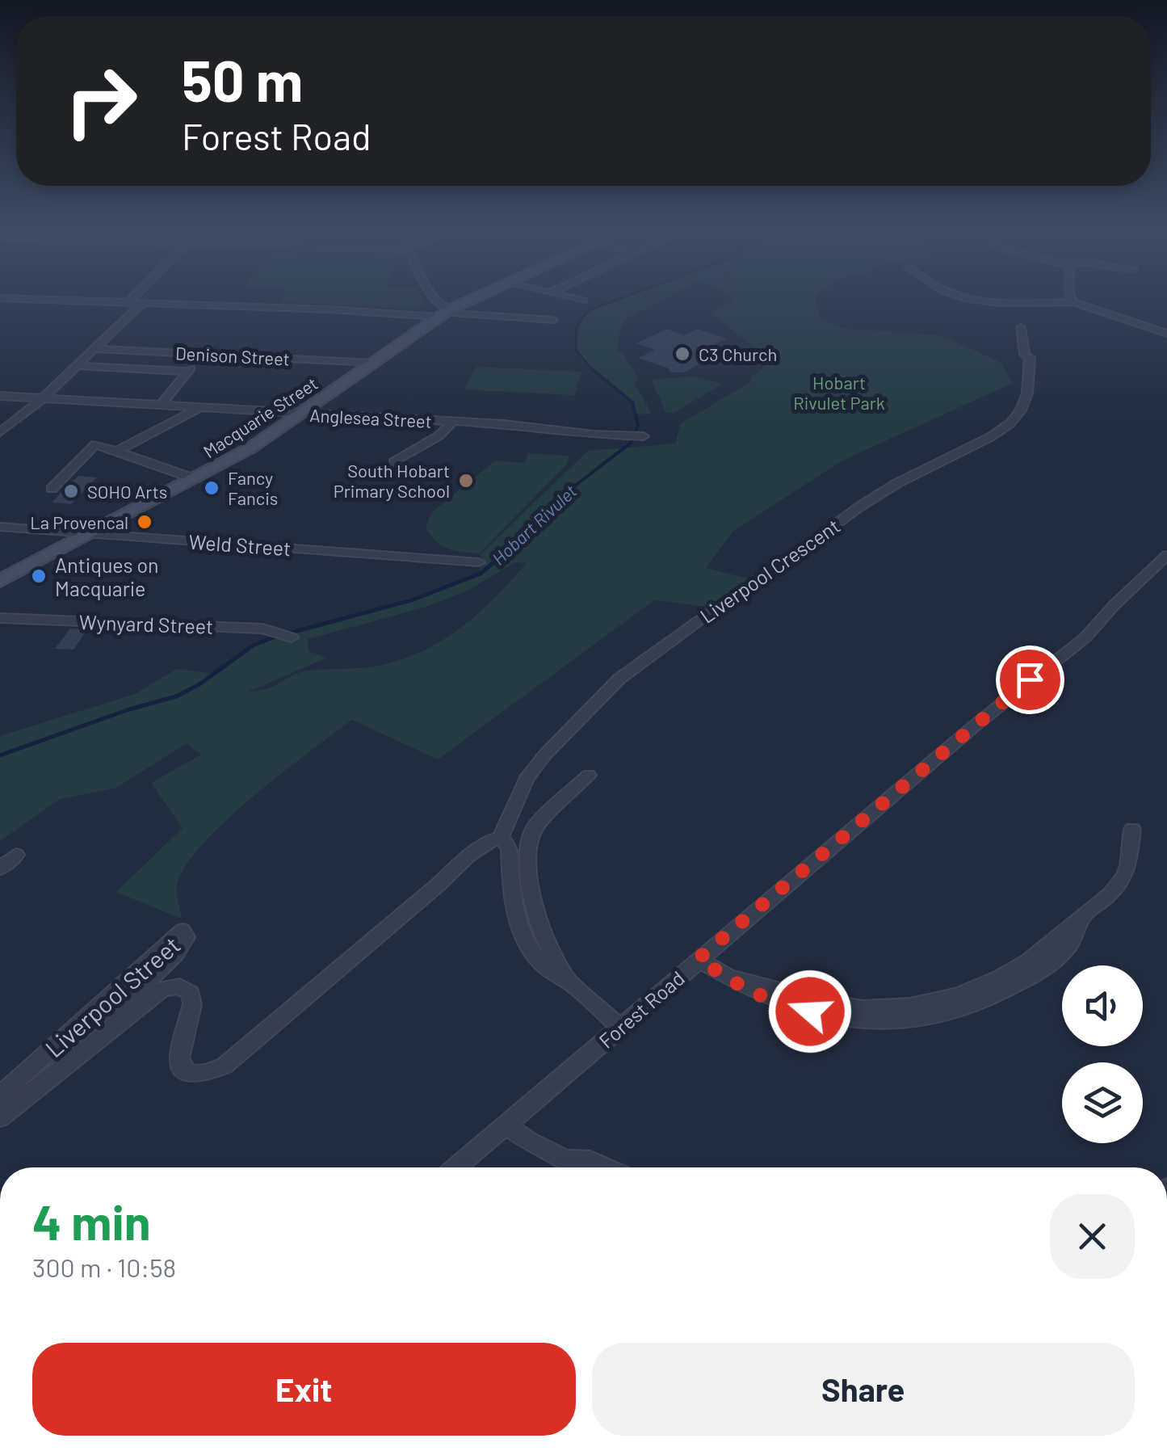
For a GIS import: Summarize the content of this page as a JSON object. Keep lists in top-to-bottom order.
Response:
{
  "streets": {
    "street": [
      "Denison Street",
      "Macquarie Street",
      "Anglesea Street",
      "Weld Street",
      "Liverpool Crescent",
      "Wynyard Street",
      "Liverpool Street",
      "Forest Road"
    ]
  },
  "crossings": [
    ["Denison Street", "Macquarie Street"],
    ["Macquarie Street", "Anglesea Street"],
    ["Macquarie Street", "Weld Street"],
    ["Liverpool Crescent", "Liverpool Street"]
  ],
  "water": ["Hobart Rivulet"],
  "parks": ["Hobart Rivulet Park"],
  "places": [
    "C3 Church",
    "South Hobart Primary School",
    "Fancy Fancis",
    "SOHO Arts",
    "La Provencal",
    "Antiques on Macquarie"
  ],
  "page": {
    "turn": ["50 m", "Forest Road"],
    "heading": ["4 min", "300 m · 10:58"],
    "buttons": ["Exit", "Share"]
  }
}
